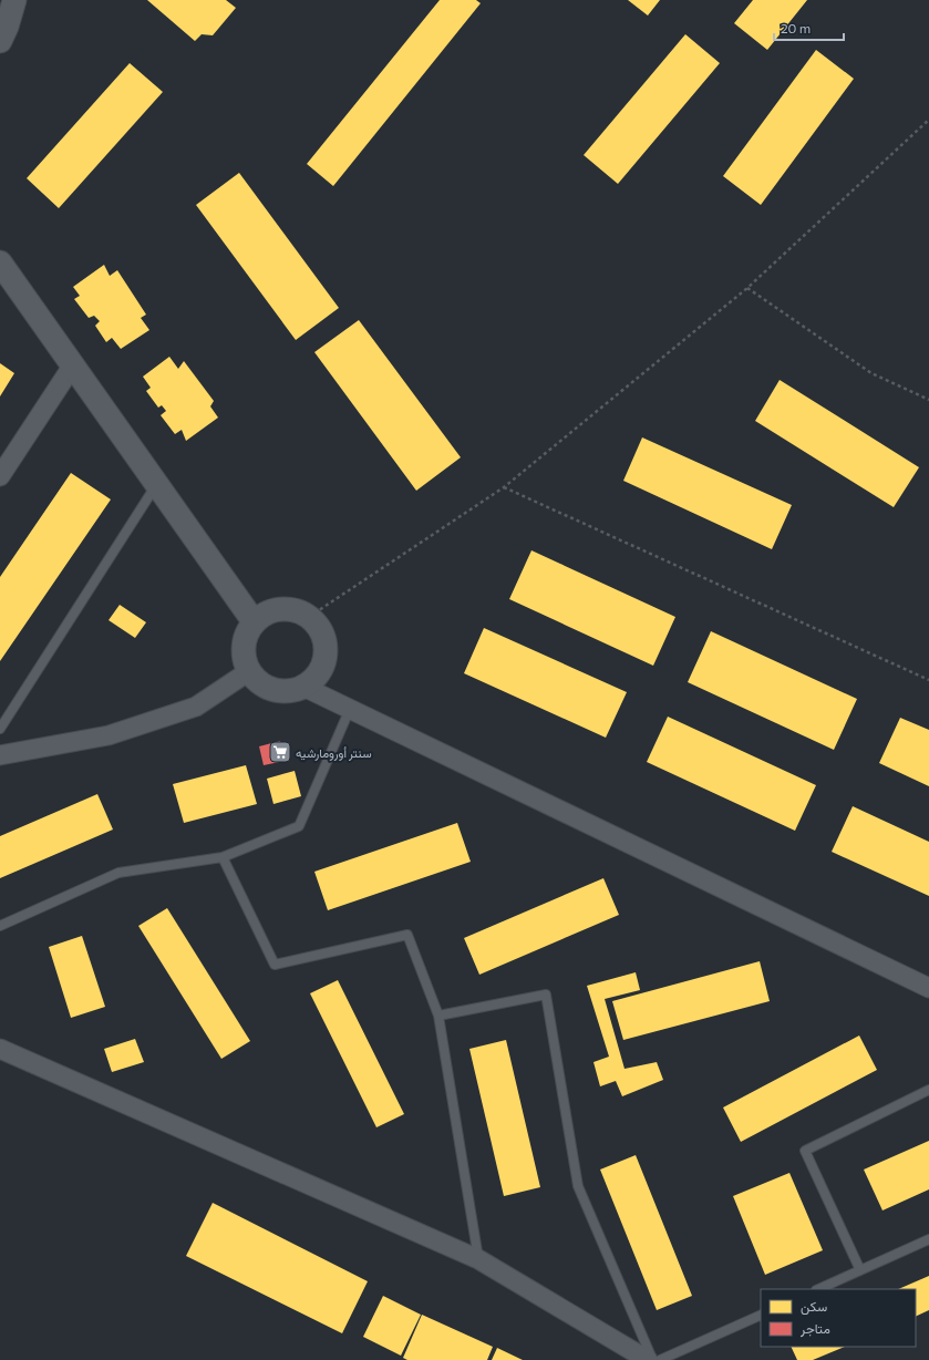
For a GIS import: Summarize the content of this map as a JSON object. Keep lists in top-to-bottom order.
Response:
{
  "places": {
    "supermarket": ["سنتر أورومارشيه"]
  },
  "legend": ["سكن", "متاجر"],
  "scale_bar": "20 m"
}
